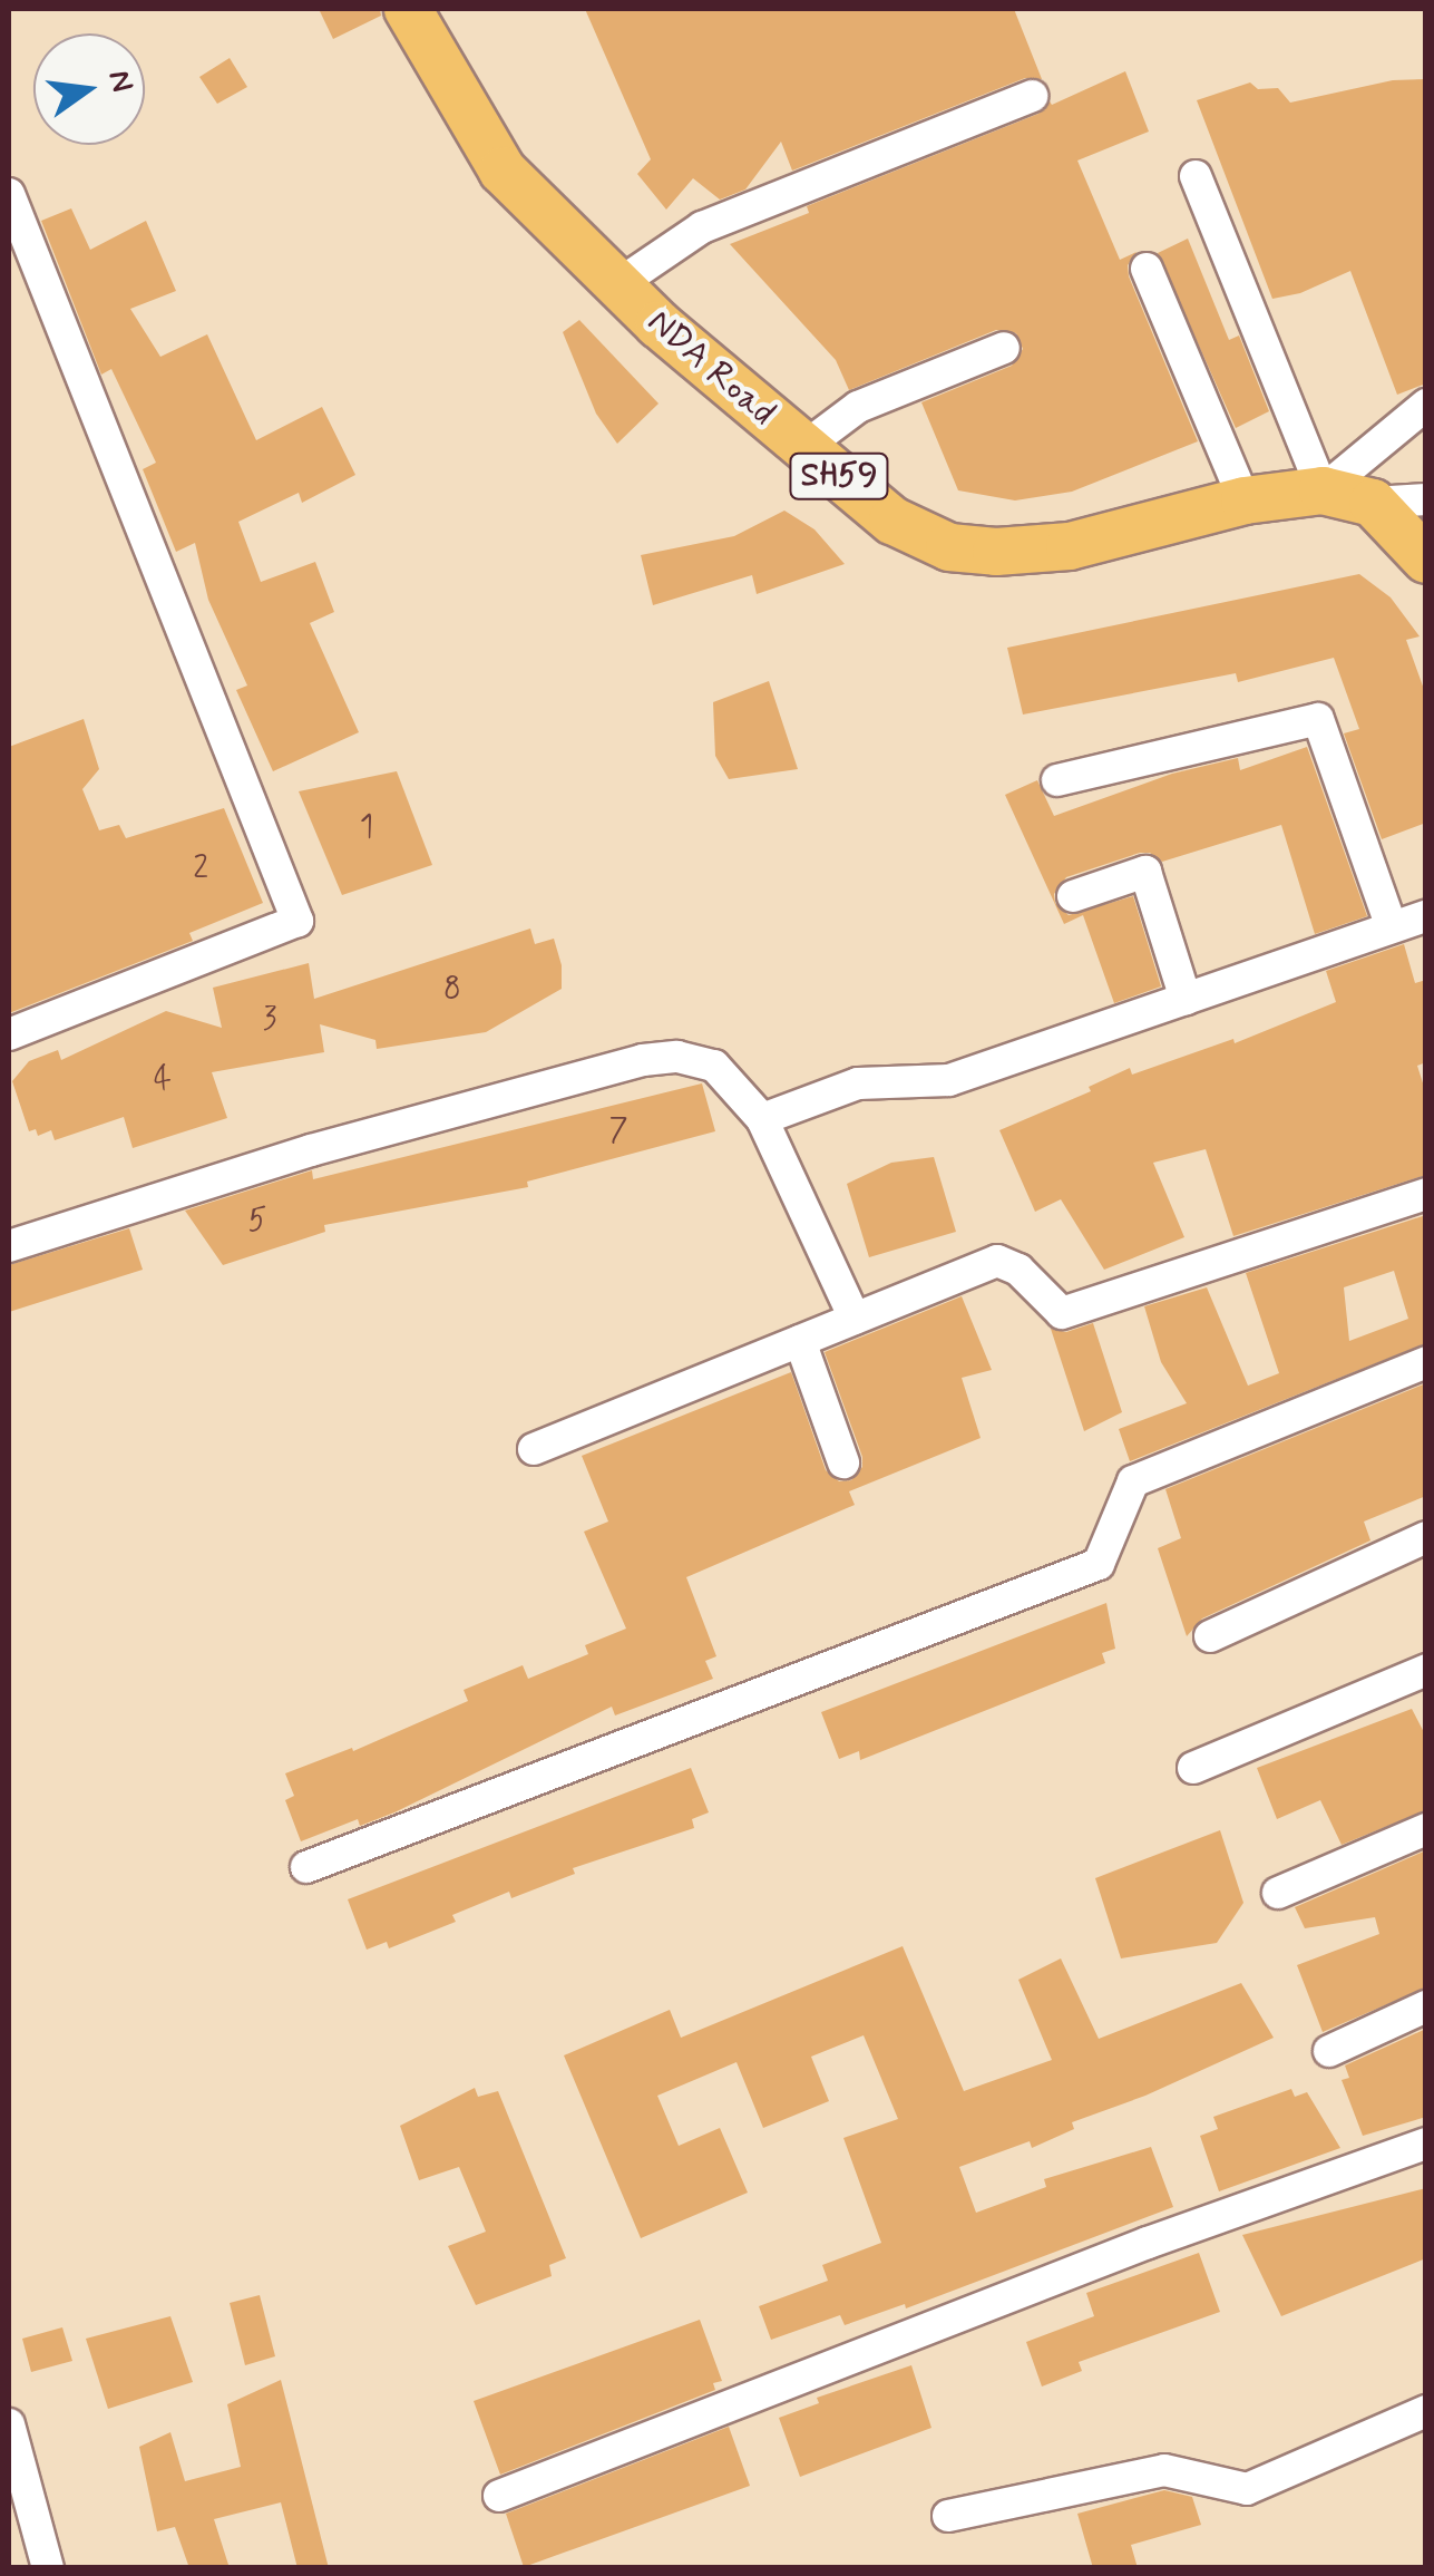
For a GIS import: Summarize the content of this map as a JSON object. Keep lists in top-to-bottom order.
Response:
{
  "streets": {
    "main road": ["NDA Road", "SH59"]
  },
  "house_numbers": [
    "1",
    "2",
    "8",
    "3",
    "4",
    "7",
    "5"
  ],
  "north": "right"
}
